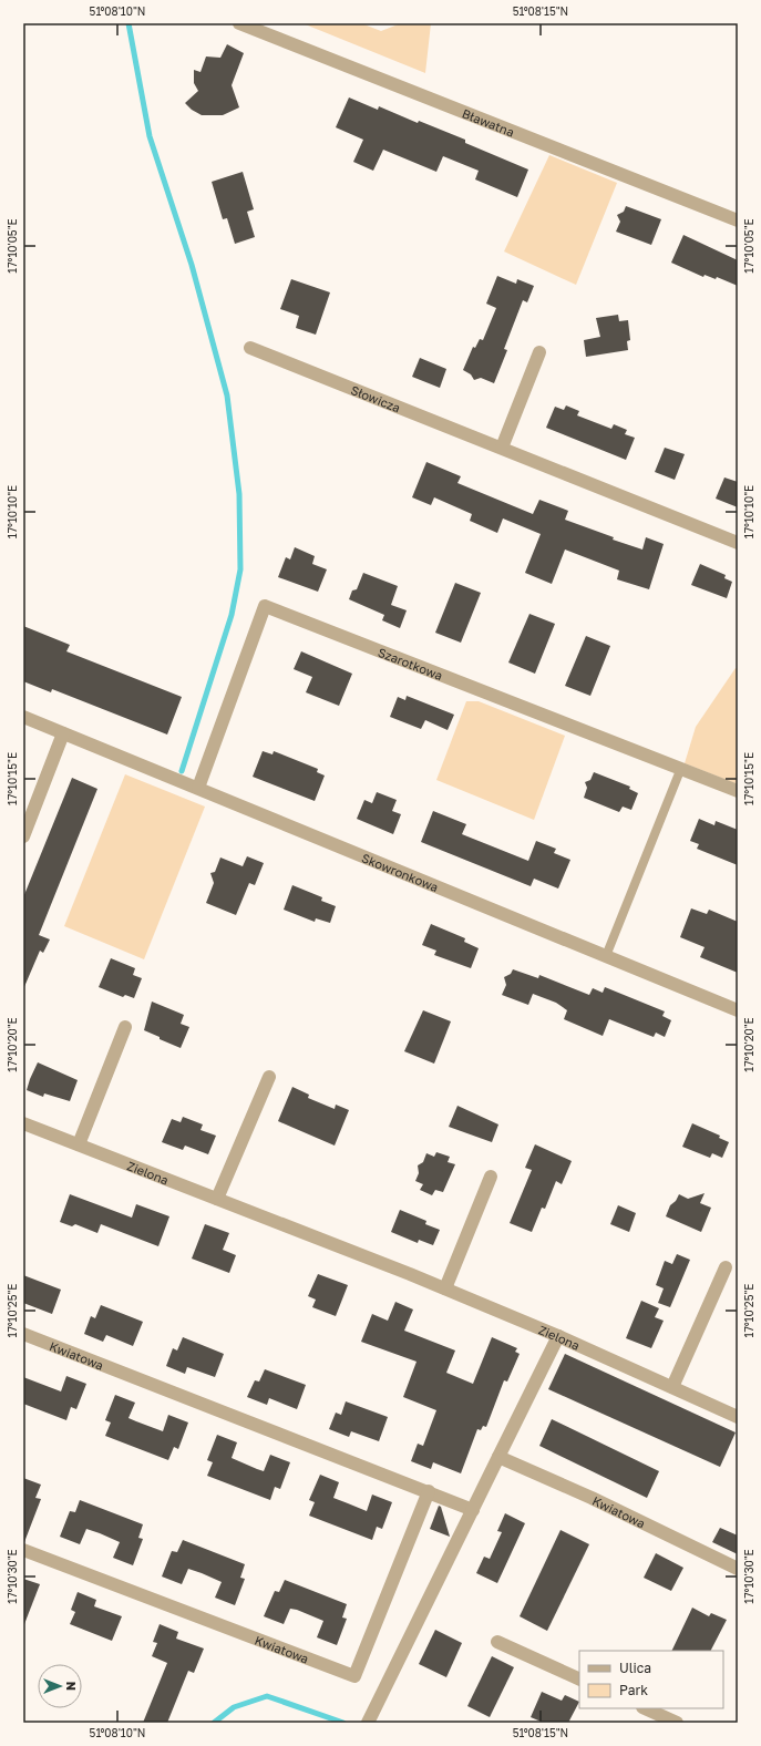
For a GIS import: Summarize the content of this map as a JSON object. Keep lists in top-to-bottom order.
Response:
{
  "streets": {
    "street": [
      "Bławatna",
      "Słowicza",
      "Szarotkowa",
      "Skowronkowa",
      "Zielona",
      "Kwiatowa"
    ]
  },
  "crossings": [
    ["Szarotkowa", "Skowronkowa"]
  ],
  "legend": ["Ulica", "Park"],
  "north": "right",
  "coordinates": [
    "51°08'10\"N",
    "51°08'15\"N",
    "17°10'05\"E",
    "17°10'10\"E",
    "17°10'15\"E",
    "17°10'20\"E",
    "17°10'25\"E",
    "17°10'30\"E"
  ]
}
